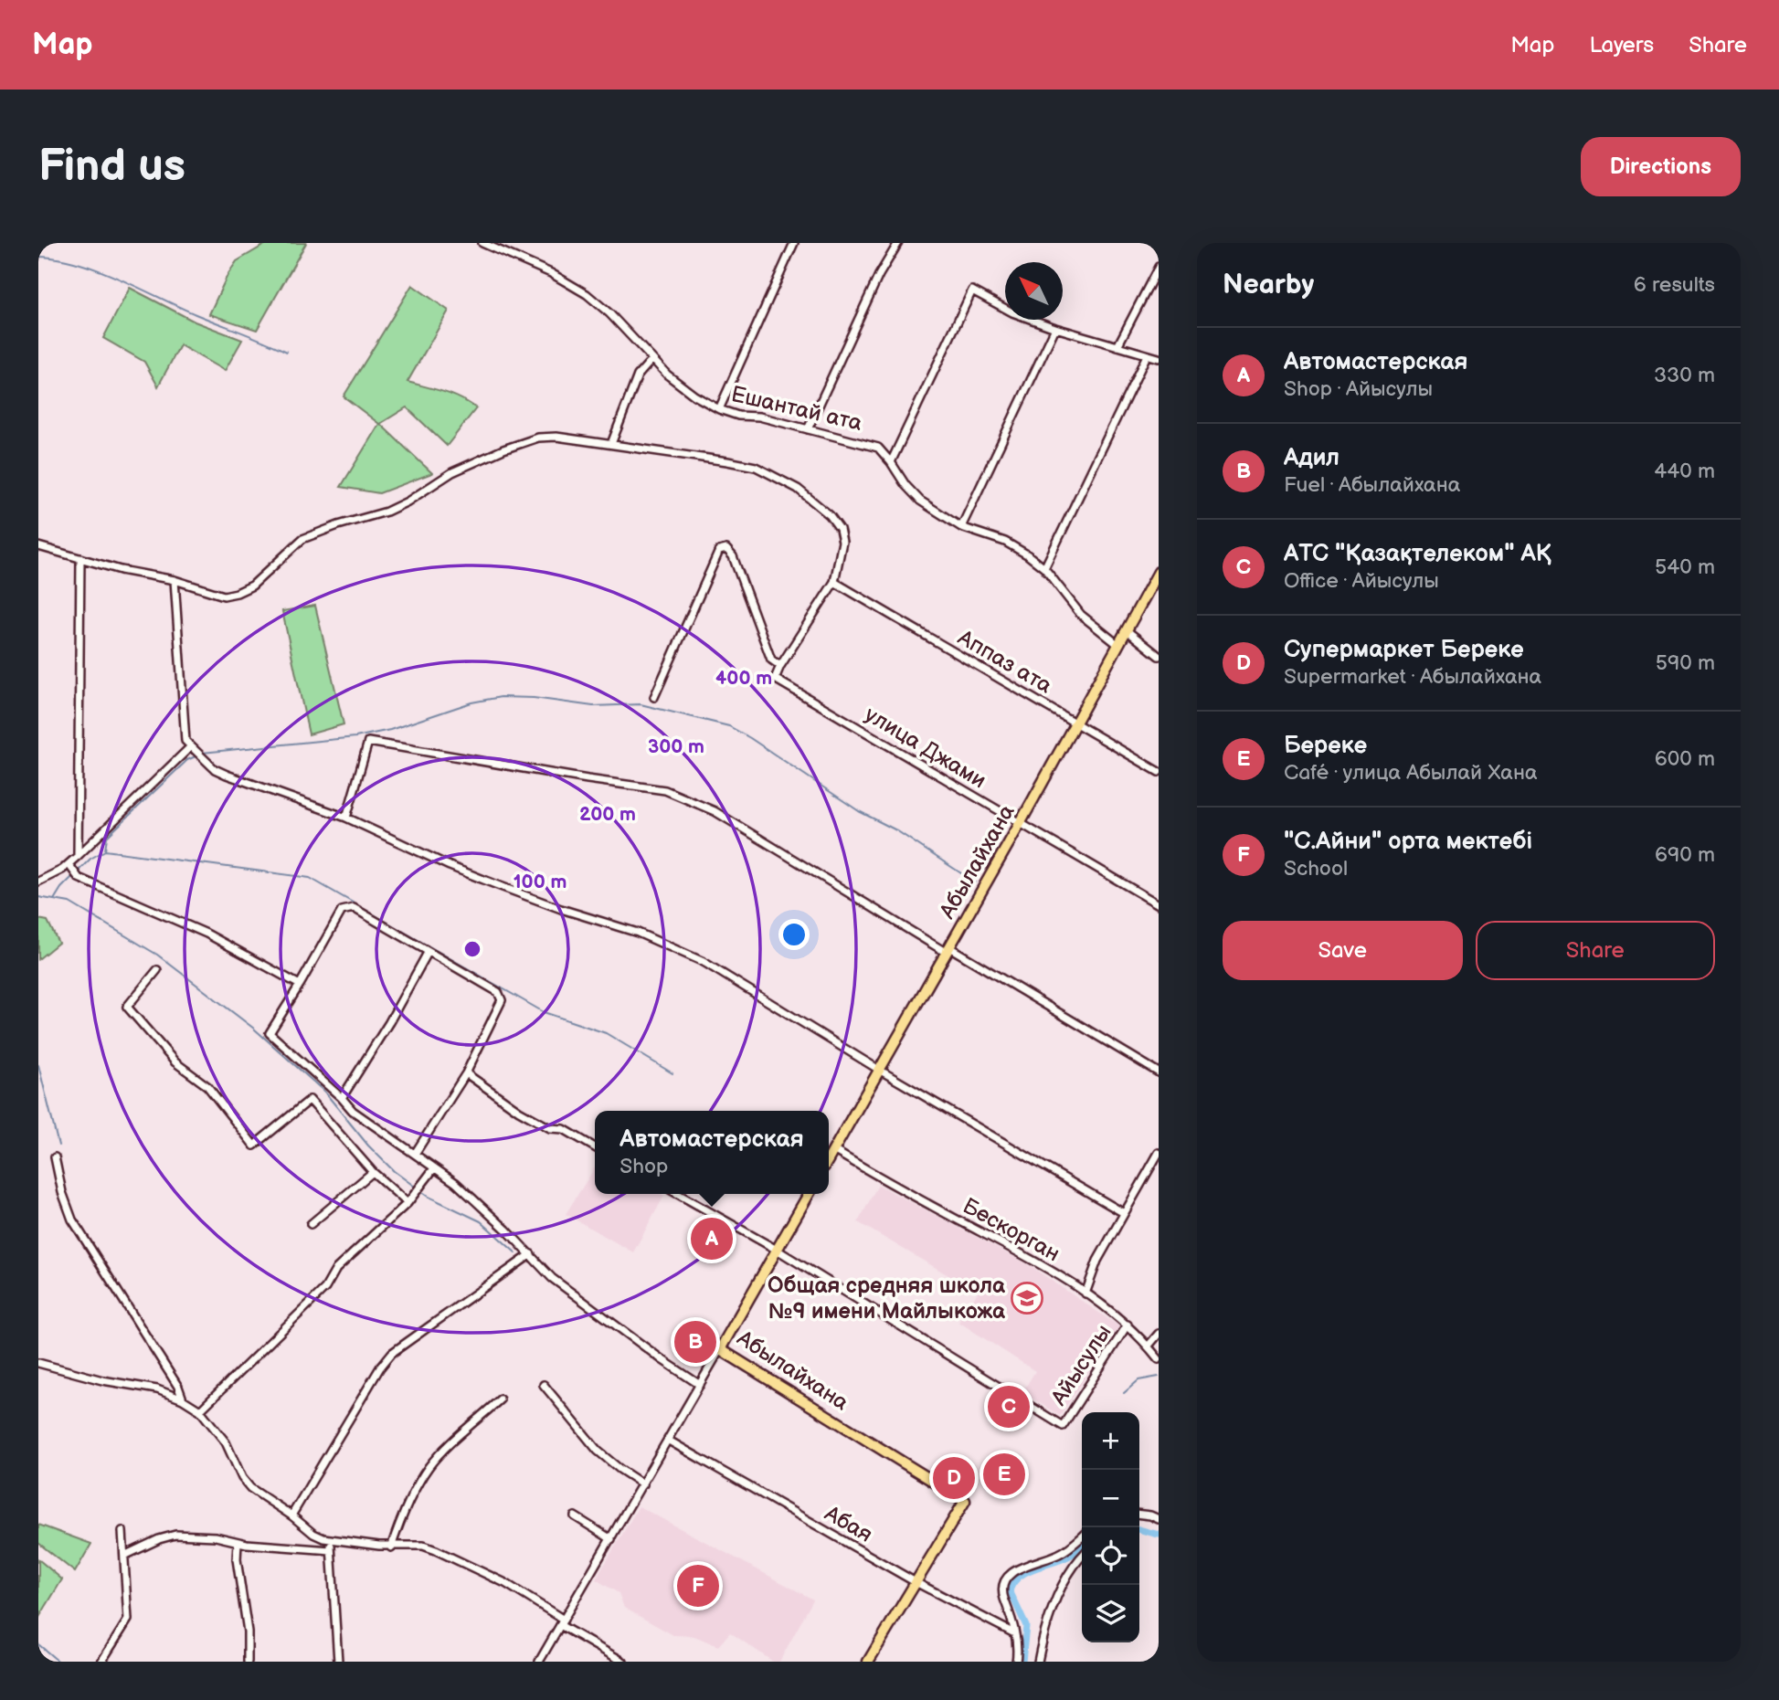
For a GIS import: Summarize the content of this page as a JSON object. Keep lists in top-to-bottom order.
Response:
{
  "streets": {
    "main road": ["Абылайхана"],
    "street": [
      "Ешантай ата",
      "Аппаз ата",
      "улица Джами",
      "Бескорган",
      "Айысулы",
      "Абая"
    ]
  },
  "crossings": [
    ["Ешантай ата", "Абылайхана"],
    ["Аппаз ата", "Абылайхана"],
    ["улица Джами", "Абылайхана"],
    ["Абылайхана", "Бескорган"],
    ["Абылайхана", "Айысулы"],
    ["Абылайхана", "Абая"],
    ["Бескорган", "Айысулы"]
  ],
  "places": {
    "school or university": ["Общая средняя школа №9 имени Майлыкожа"]
  },
  "north": "top left",
  "page": {
    "header": "Map",
    "nav": ["Map", "Layers", "Share"],
    "buttons": [
      "Directions",
      ["Save", "Share"]
    ],
    "title": "Find us",
    "heading": ["Nearby", "6 results"],
    "list": [
      {
        "mark": "A",
        "name": "Автомастерская",
        "note": "Shop · Айысулы",
        "value": "330 m"
      },
      {
        "mark": "B",
        "name": "Адил",
        "note": "Fuel · Абылайхана",
        "value": "440 m"
      },
      {
        "mark": "C",
        "name": "АТС \"Қазақтелеком\" АҚ",
        "note": "Office · Айысулы",
        "value": "540 m"
      },
      {
        "mark": "D",
        "name": "Супермаркет Береке",
        "note": "Supermarket · Абылайхана",
        "value": "590 m"
      },
      {
        "mark": "E",
        "name": "Береке",
        "note": "Café · улица Абылай Хана",
        "value": "600 m"
      },
      {
        "mark": "F",
        "name": "\"С.Айни\" орта мектебі",
        "note": "School",
        "value": "690 m"
      }
    ],
    "popup": ["Автомастерская", "Shop"],
    "pins": [
      "A",
      "B",
      "C",
      "E",
      "D",
      "F"
    ],
    "map_buttons": ["+", "−"]
  },
  "rings": [
    "400 m",
    "300 m",
    "200 m",
    "100 m"
  ]
}
